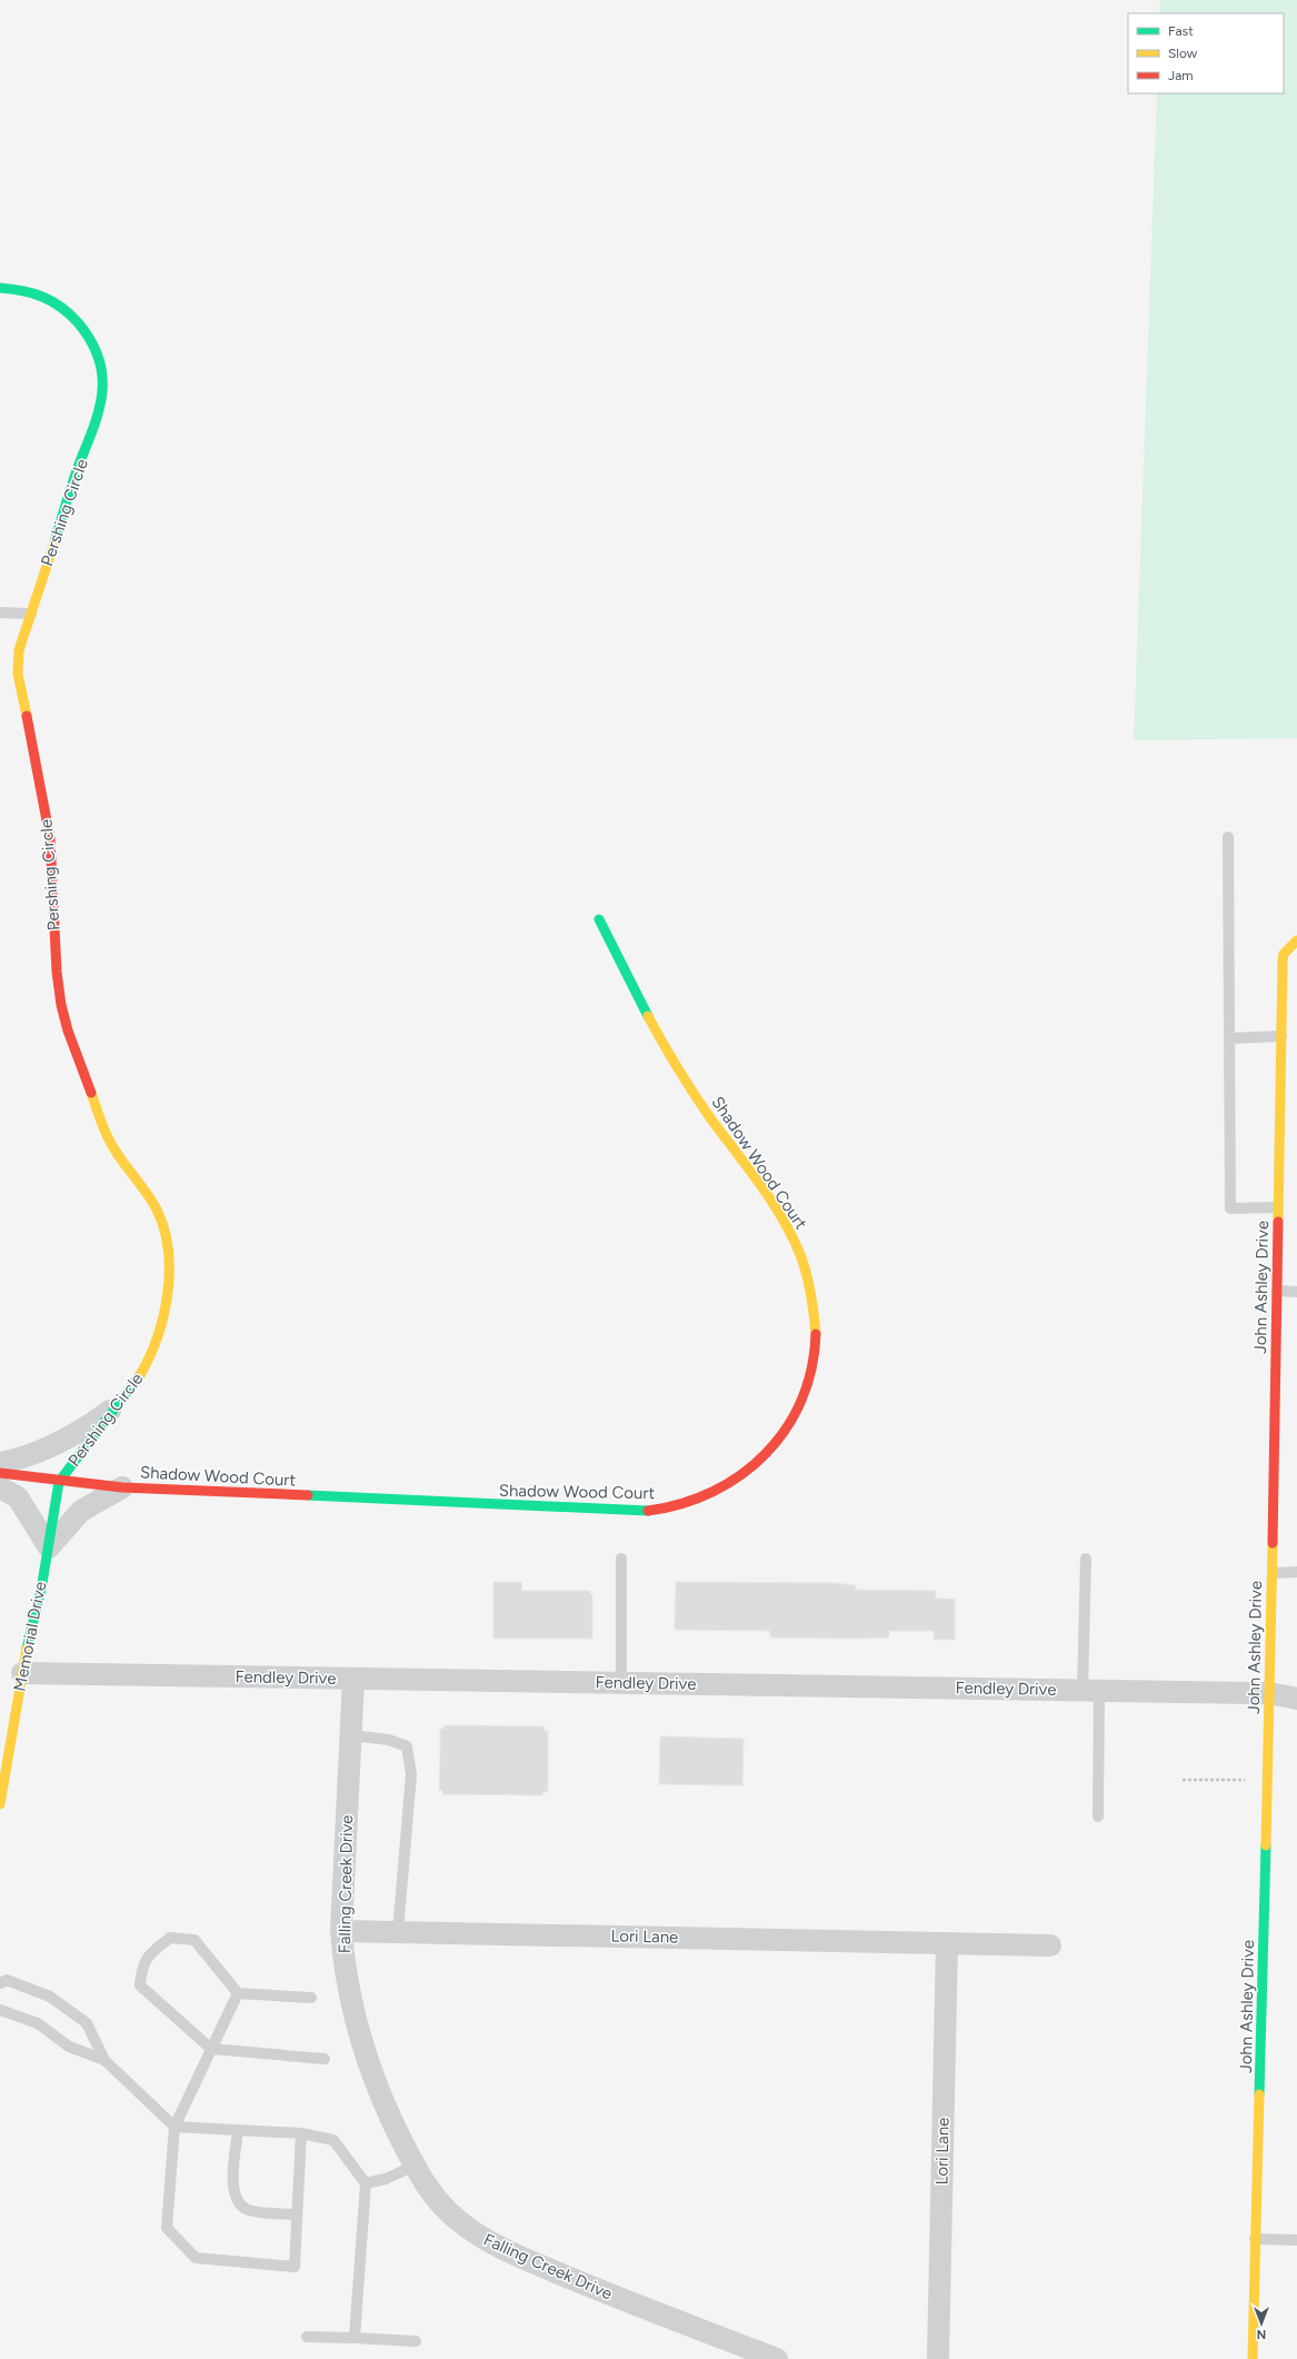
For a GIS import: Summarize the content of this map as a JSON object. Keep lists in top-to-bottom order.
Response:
{
  "streets": {
    "street": [
      "Pershing Circle",
      "Shadow Wood Court",
      "John Ashley Drive",
      "Memorial Drive",
      "Fendley Drive",
      "Falling Creek Drive",
      "Lori Lane"
    ]
  },
  "crossings": [
    ["Pershing Circle", "Shadow Wood Court"],
    ["Pershing Circle", "Memorial Drive"],
    ["John Ashley Drive", "Fendley Drive"],
    ["Memorial Drive", "Fendley Drive"],
    ["Fendley Drive", "Falling Creek Drive"],
    ["Falling Creek Drive", "Lori Lane"]
  ],
  "legend": ["Fast", "Slow", "Jam"],
  "north": "bottom"
}
